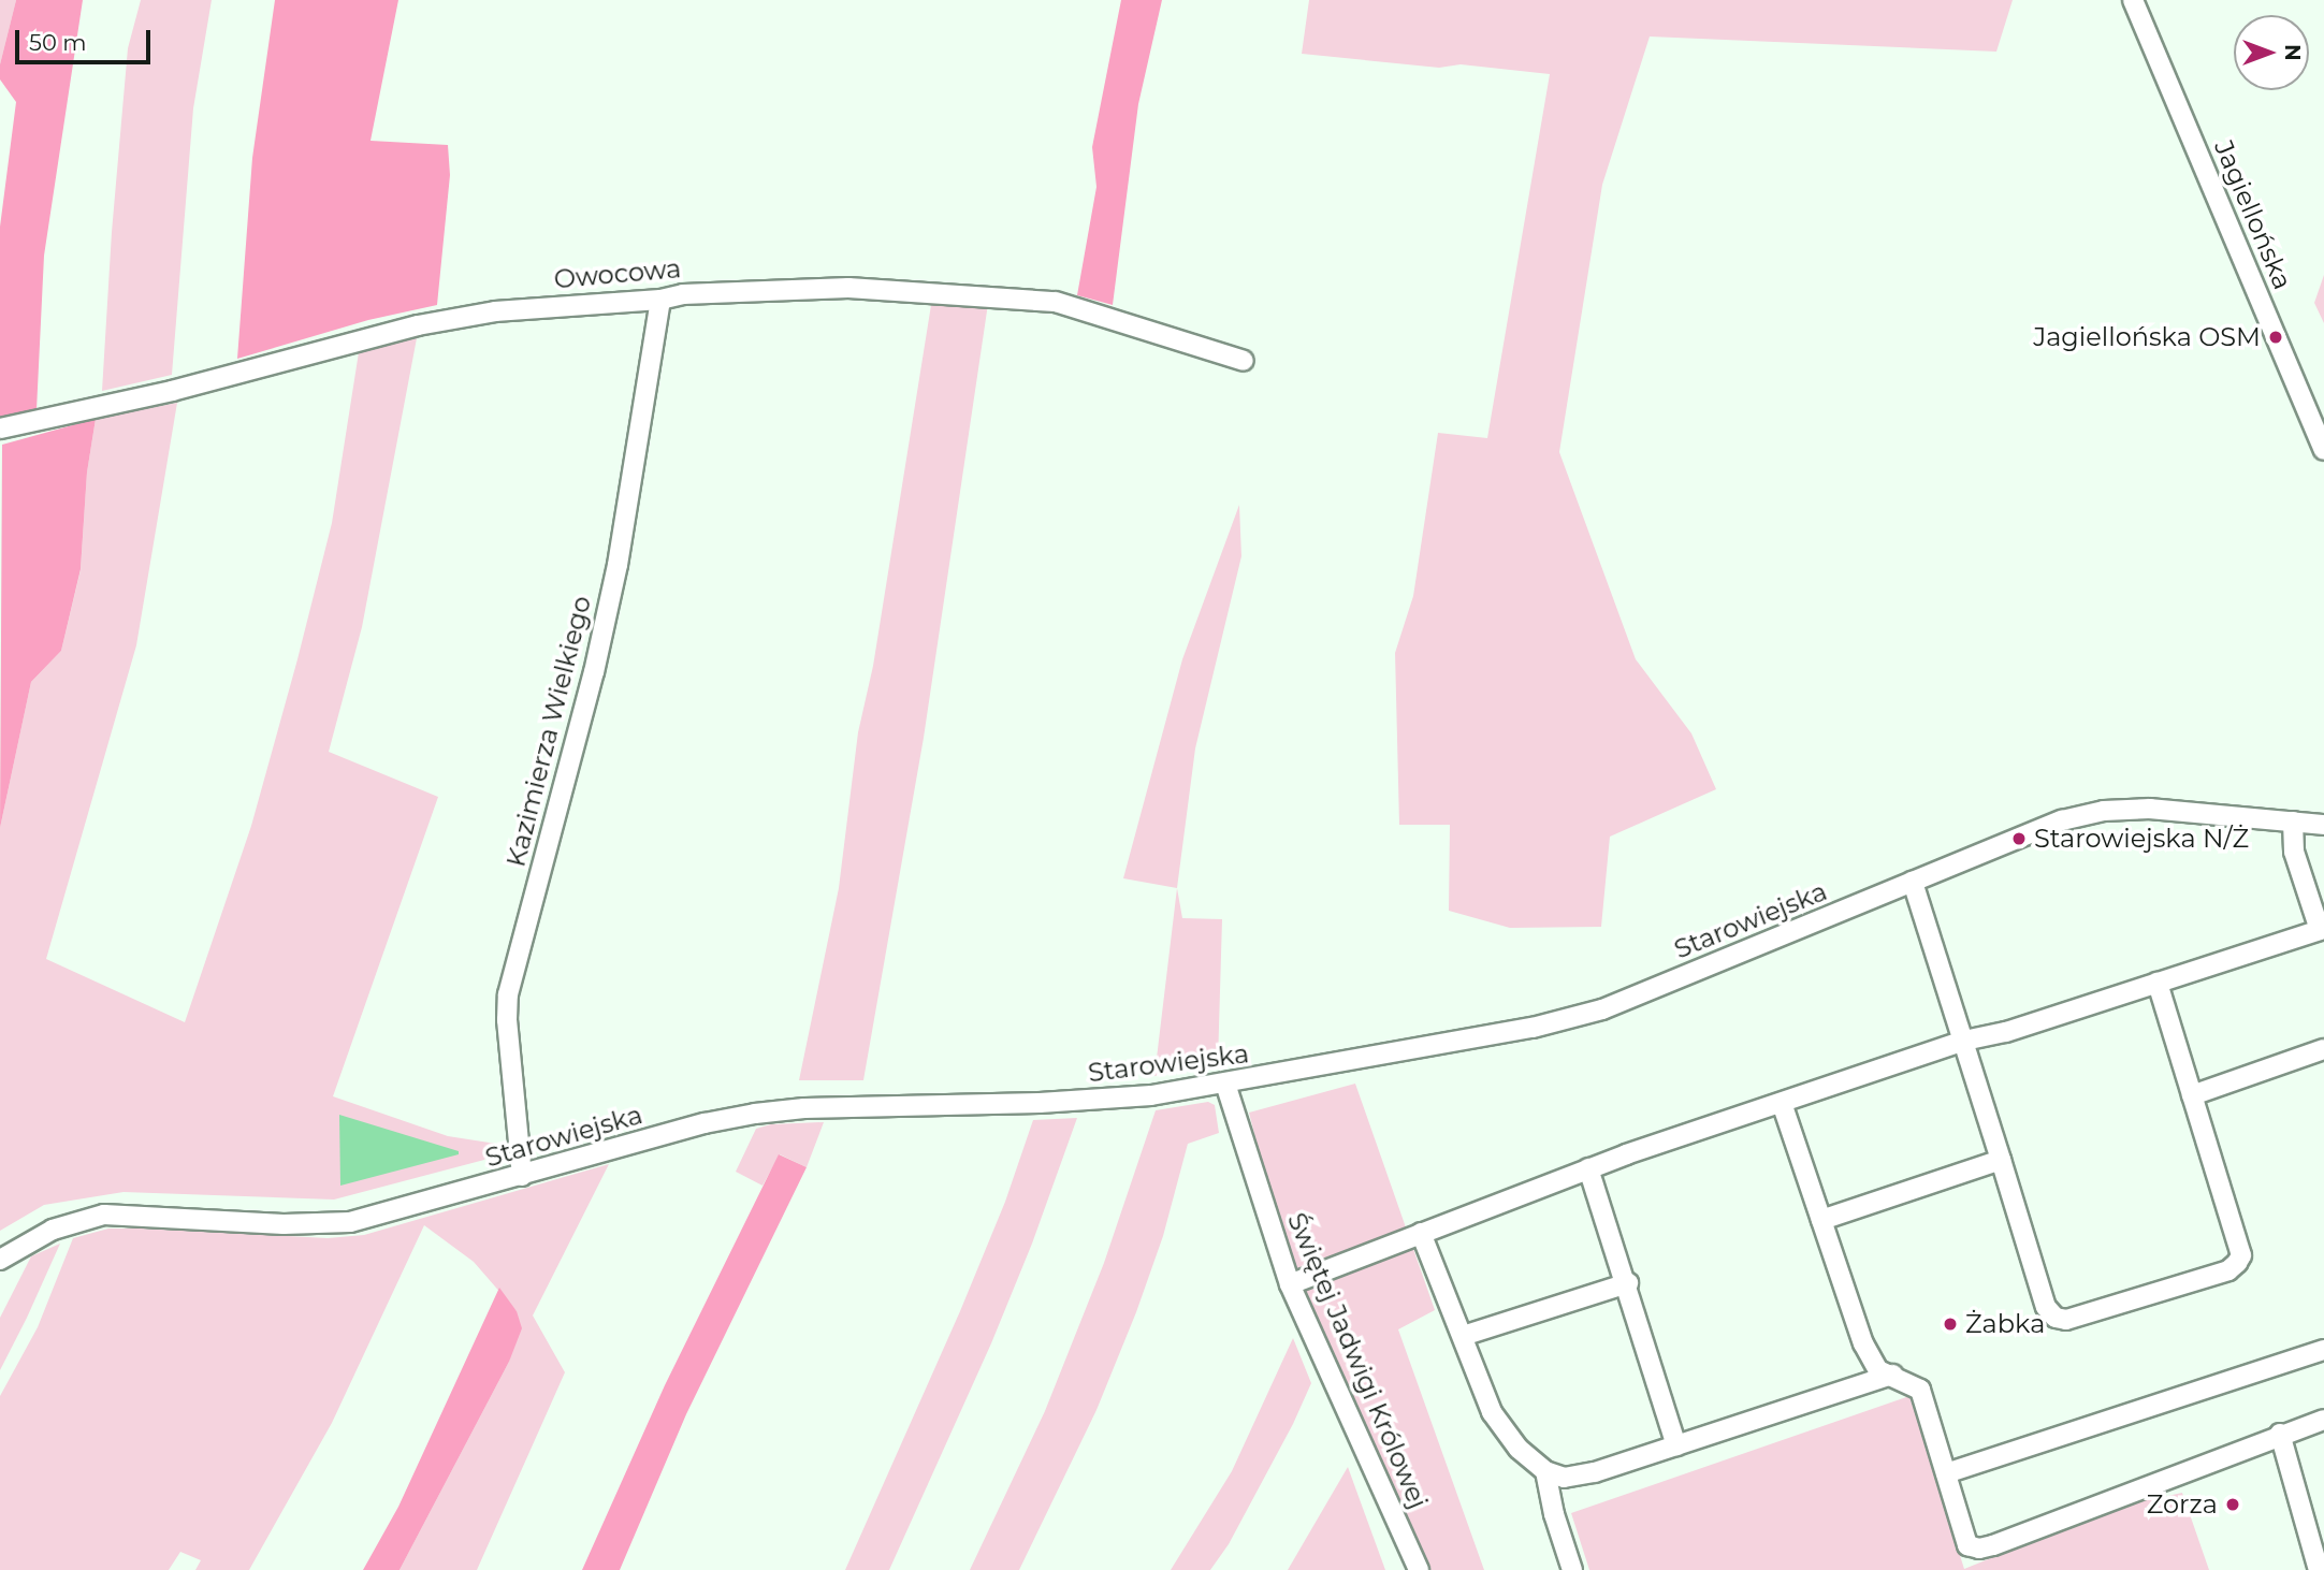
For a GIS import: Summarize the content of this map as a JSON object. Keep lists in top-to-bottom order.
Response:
{
  "streets": {
    "street": [
      "Jagiellońska",
      "Owocowa",
      "Kazimierza Wielkiego",
      "Starowiejska",
      "Świętej Jadwigi Królowej"
    ]
  },
  "crossings": [
    ["Owocowa", "Kazimierza Wielkiego"],
    ["Kazimierza Wielkiego", "Starowiejska"],
    ["Starowiejska", "Świętej Jadwigi Królowej"]
  ],
  "places": [
    "Jagiellońska OSM",
    "Starowiejska N/Ż",
    "Żabka",
    "Zorza"
  ],
  "scale_bar": "50 m",
  "north": "right"
}
